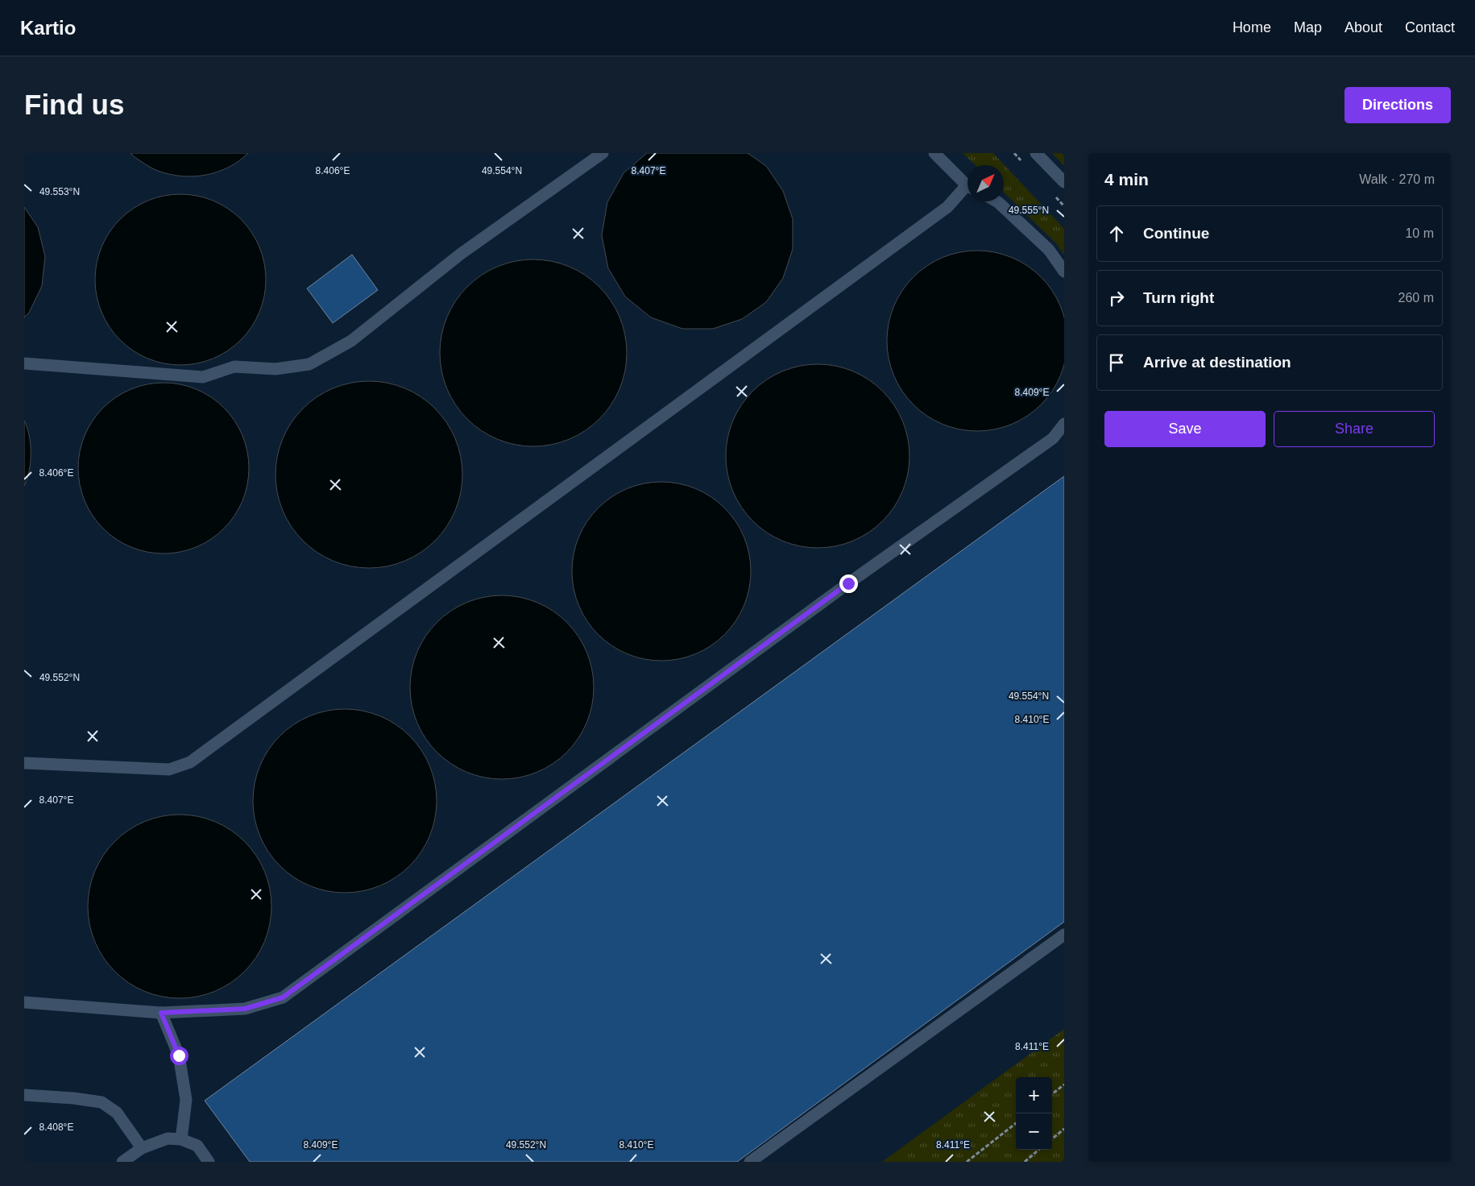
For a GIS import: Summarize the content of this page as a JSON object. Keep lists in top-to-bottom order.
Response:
{
  "north": "top right",
  "page": {
    "header": "Kartio",
    "nav": [
      "Home",
      "Map",
      "About",
      "Contact"
    ],
    "buttons": [
      "Directions",
      ["Save", "Share"]
    ],
    "title": "Find us",
    "heading": ["4 min", "Walk · 270 m"],
    "list": [
      ["Continue", "10 m"],
      ["Turn right", "260 m"],
      "Arrive at destination"
    ],
    "map_buttons": ["+", "−"]
  },
  "coordinates": [
    "49.554°N",
    "8.406°E",
    "8.407°E",
    "49.553°N",
    "49.555°N",
    "8.409°E",
    "49.552°N",
    "8.410°E",
    "8.411°E",
    "8.408°E"
  ]
}
